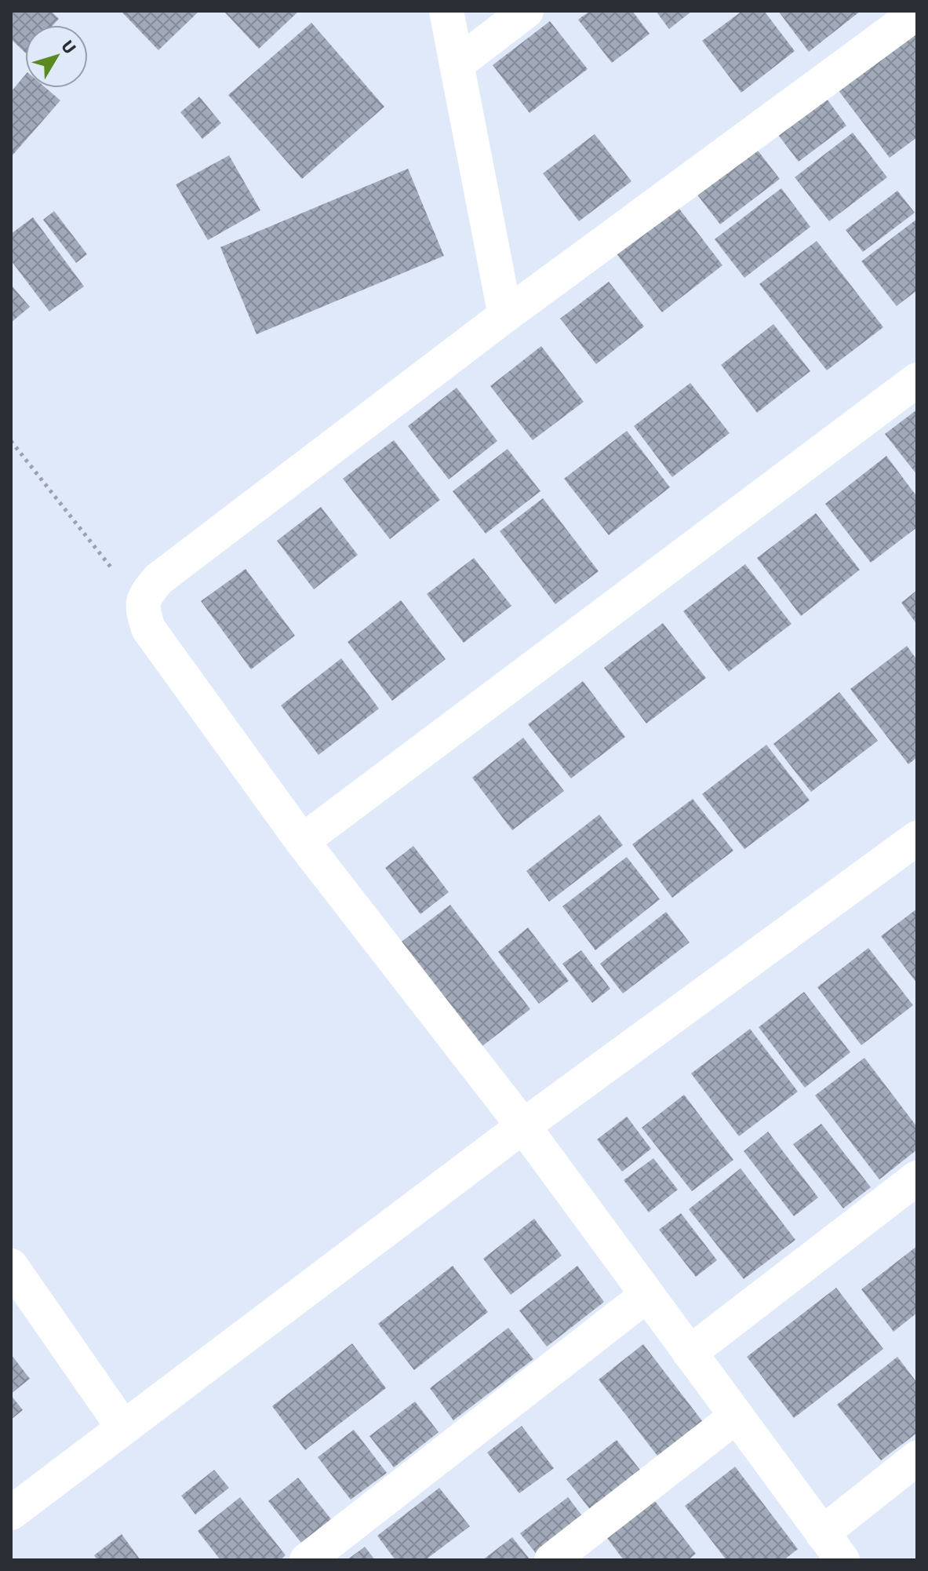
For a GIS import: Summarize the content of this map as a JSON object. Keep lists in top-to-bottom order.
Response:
{
  "north": "top right"
}
